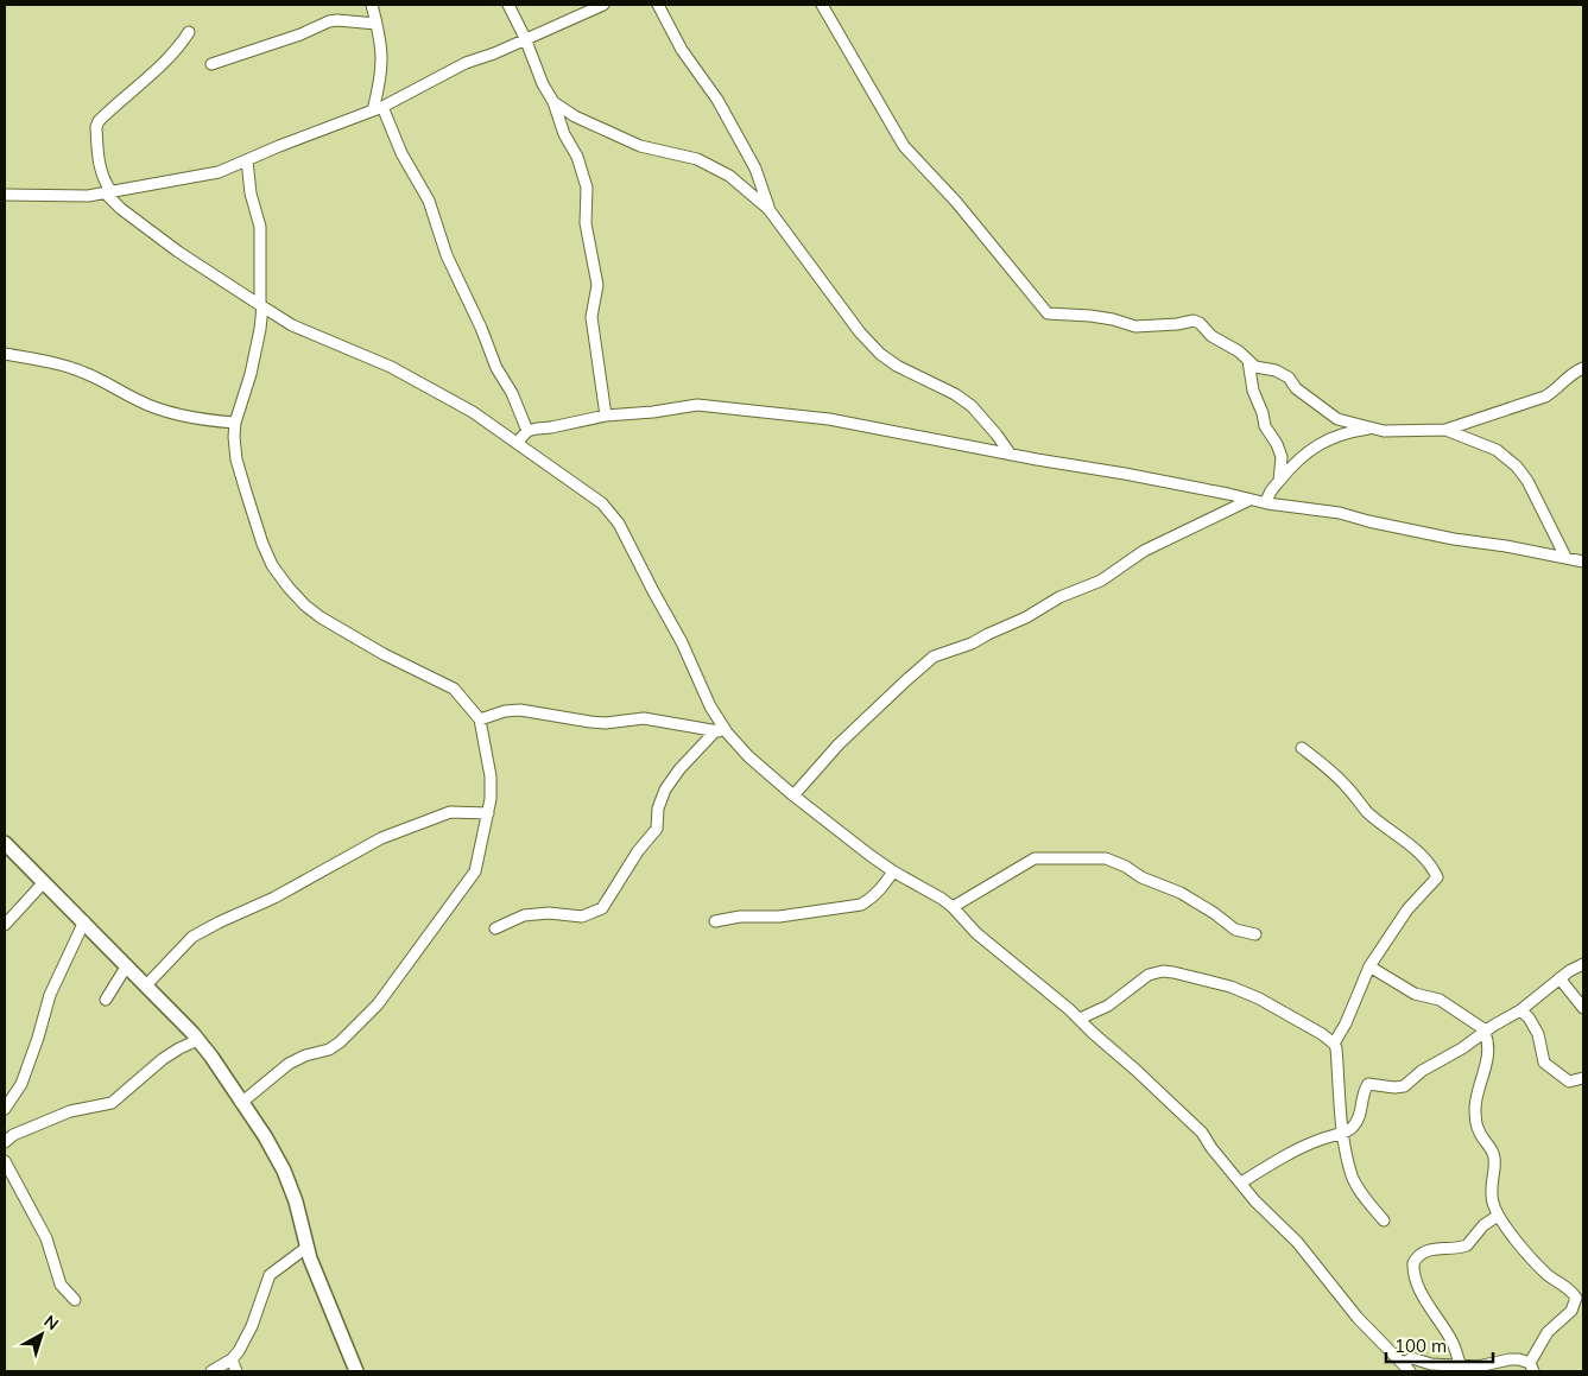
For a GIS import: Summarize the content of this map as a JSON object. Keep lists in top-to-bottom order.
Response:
{
  "scale_bar": "100 m",
  "north": "top right"
}
